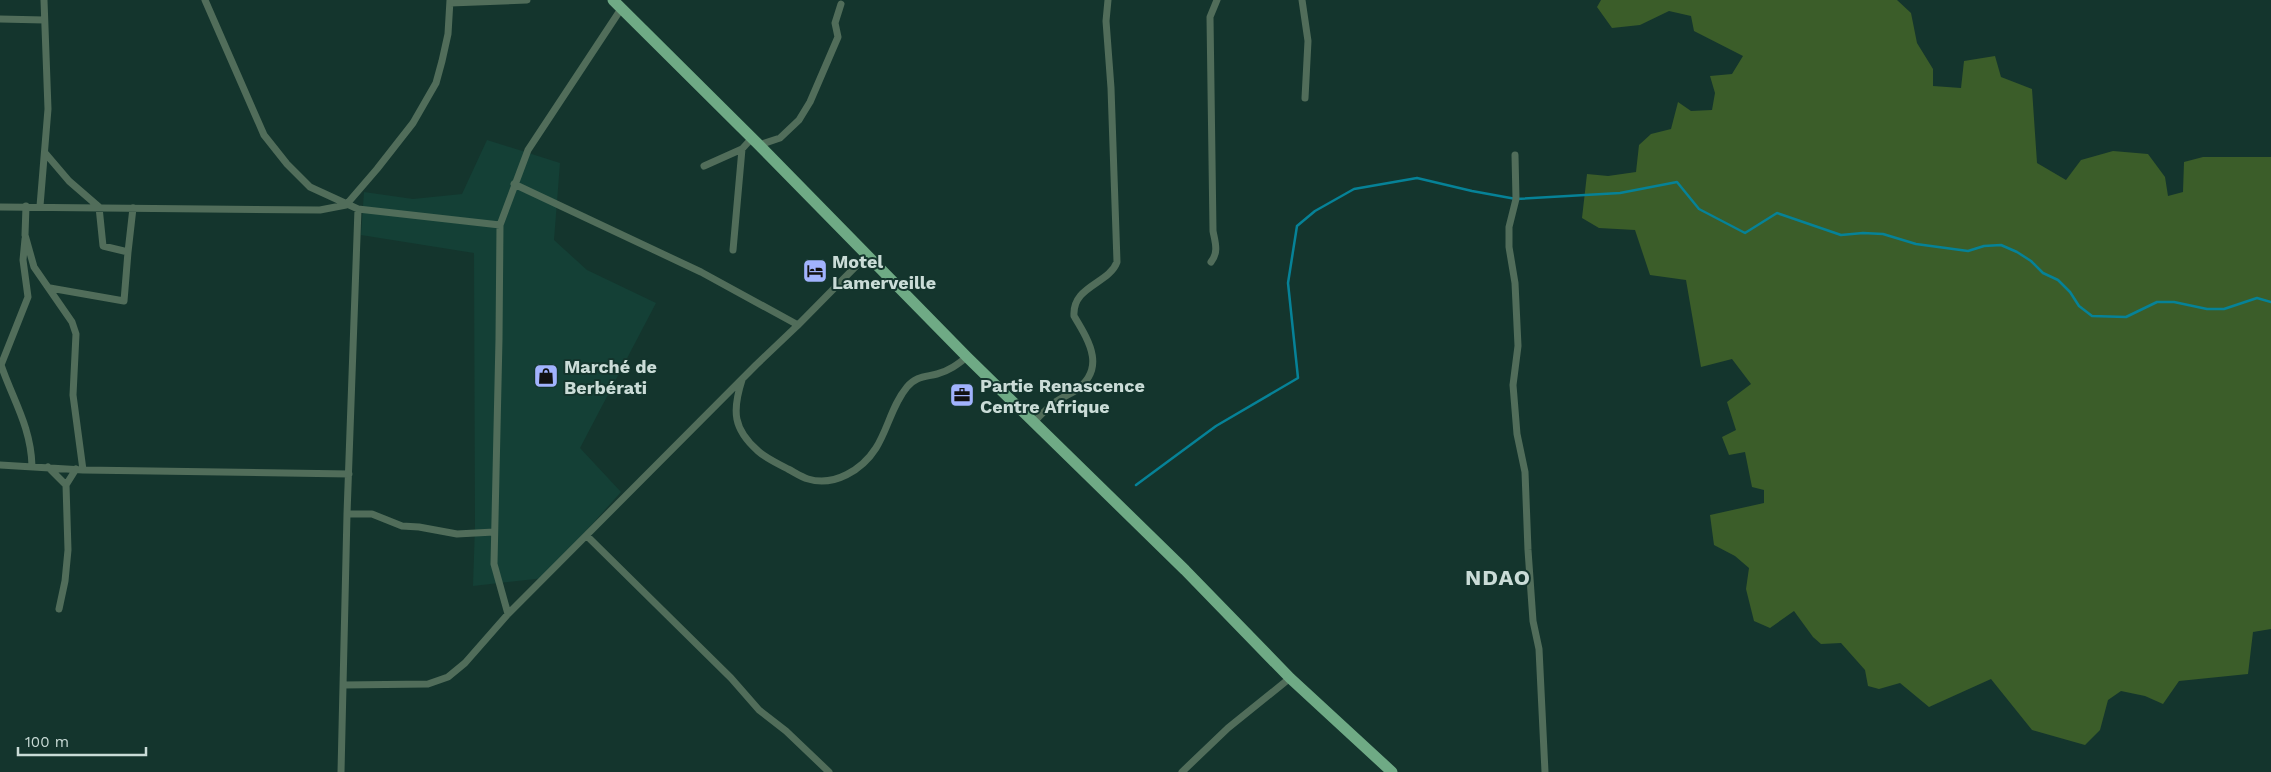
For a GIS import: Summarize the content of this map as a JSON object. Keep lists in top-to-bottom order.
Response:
{
  "districts": ["NDAO"],
  "places": {
    "hotel": ["Motel Lamerveille"],
    "shop": ["Marché de Berbérati"],
    "office": ["Partie Renascence Centre Afrique"]
  },
  "scale_bar": "100 m"
}
